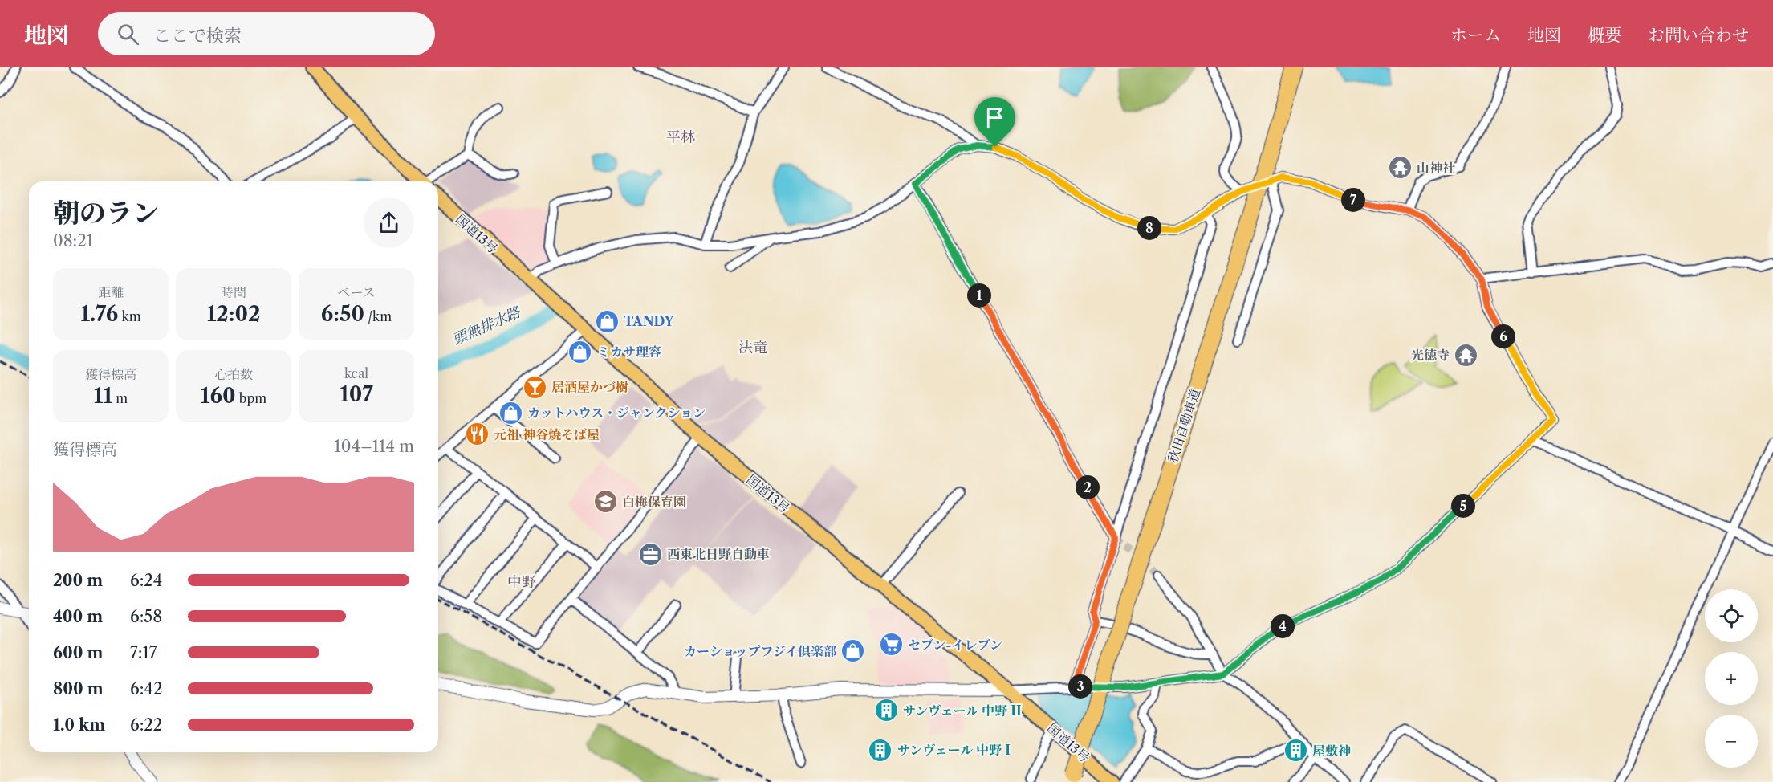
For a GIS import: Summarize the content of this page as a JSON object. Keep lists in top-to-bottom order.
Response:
{
  "streets": {
    "highway": ["国道13号", "秋田自動車道"]
  },
  "districts": ["平林", "法竜", "中野"],
  "water": ["頭無排水路"],
  "places": {
    "temple": ["山神社", "光徳寺"],
    "shop": [
      "TANDY",
      "ミカサ理容",
      "カットハウス・ジャンクション",
      "カーショップフジイ倶楽部"
    ],
    "bar": ["居酒屋かづ樹"],
    "restaurant": ["元祖 神谷焼そば屋"],
    "school or university": ["白梅保育園"],
    "office": ["西東北日野自動車"],
    "supermarket": ["セブン-イレブン"],
    "building": ["サンヴェール 中野 II", "サンヴェール 中野 I", "屋敷神"]
  },
  "page": {
    "header": "地図",
    "search": "ここで検索",
    "nav": [
      "ホーム",
      "地図",
      "概要",
      "お問い合わせ"
    ],
    "heading": ["朝のラン", "08:21"],
    "pins": [
      "7",
      "8",
      "1",
      "6",
      "2",
      "5",
      "4",
      "3"
    ],
    "stats": [
      ["距離", "1.76 km"],
      ["時間", "12:02"],
      ["ペース", "6:50 /km"],
      ["獲得標高", "11 m"],
      ["心拍数", "160 bpm"],
      ["kcal", "107"]
    ],
    "chart": ["獲得標高", "104–114 m"],
    "list": [
      {
        "name": "200 m",
        "note": "6:24"
      },
      {
        "name": "400 m",
        "note": "6:58"
      },
      {
        "name": "600 m",
        "note": "7:17"
      },
      {
        "name": "800 m",
        "note": "6:42"
      },
      {
        "name": "1.0 km",
        "note": "6:22"
      }
    ],
    "map_buttons": ["+", "−"]
  }
}
